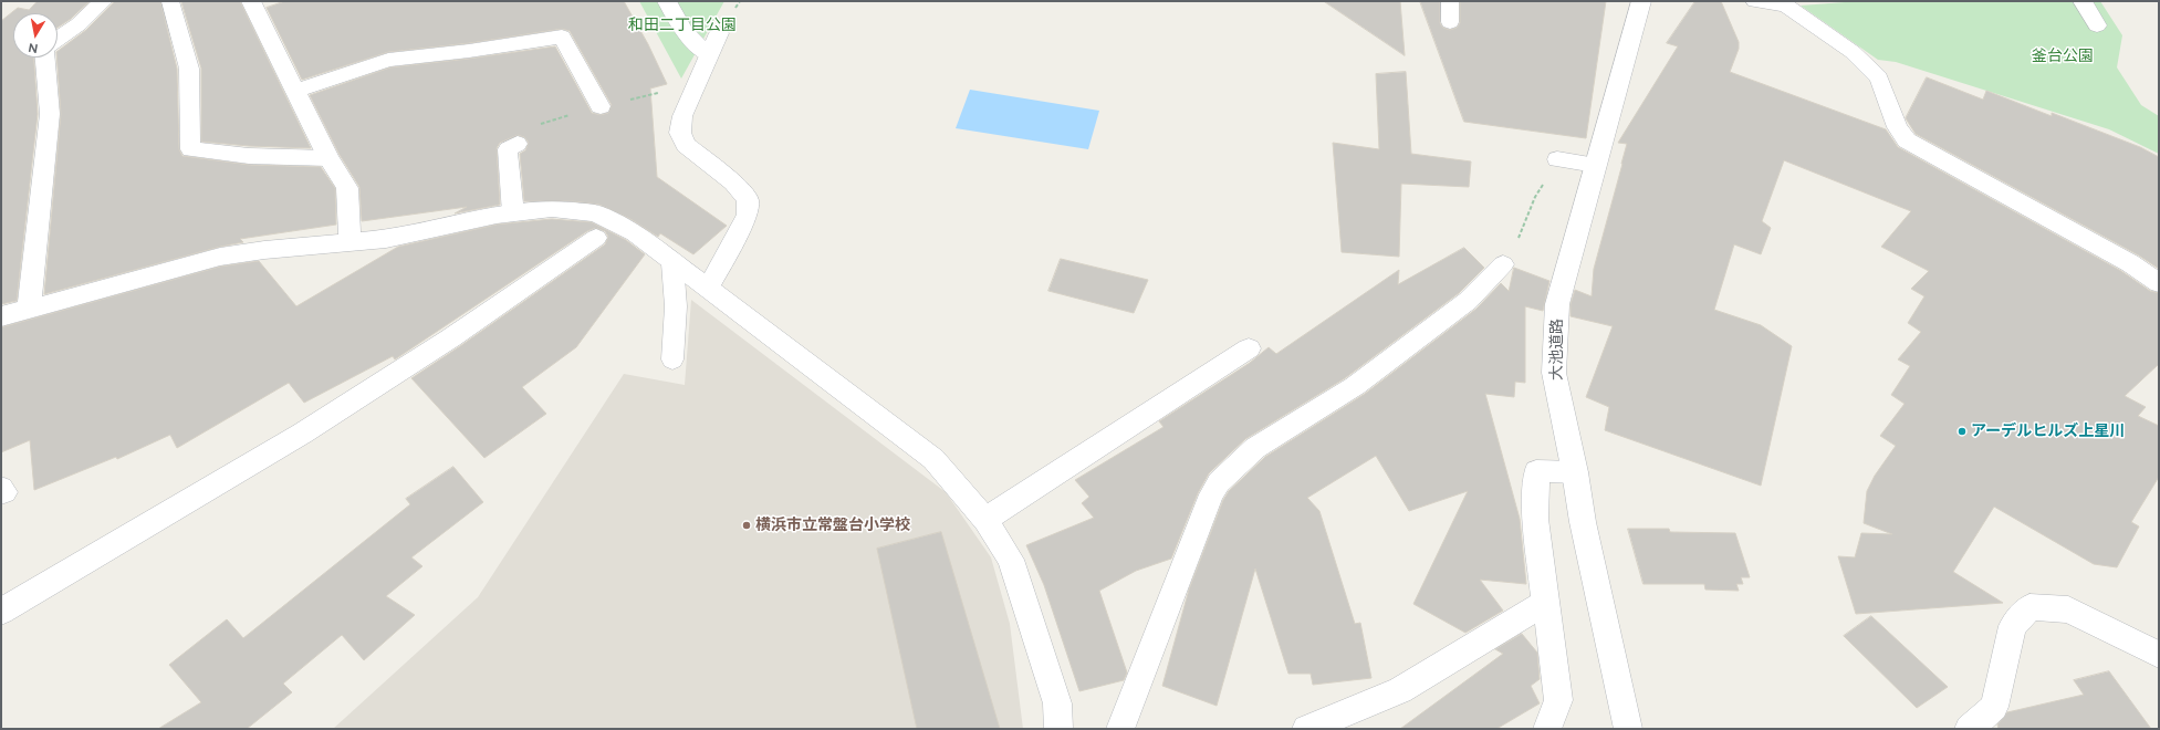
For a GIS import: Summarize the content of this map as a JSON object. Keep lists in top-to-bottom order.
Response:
{
  "streets": {
    "street": ["大池道路"]
  },
  "parks": ["和田二丁目公園", "釜台公園"],
  "places": ["アーデルヒルズ上星川", "横浜市立常盤台小学校"],
  "north": "bottom"
}
